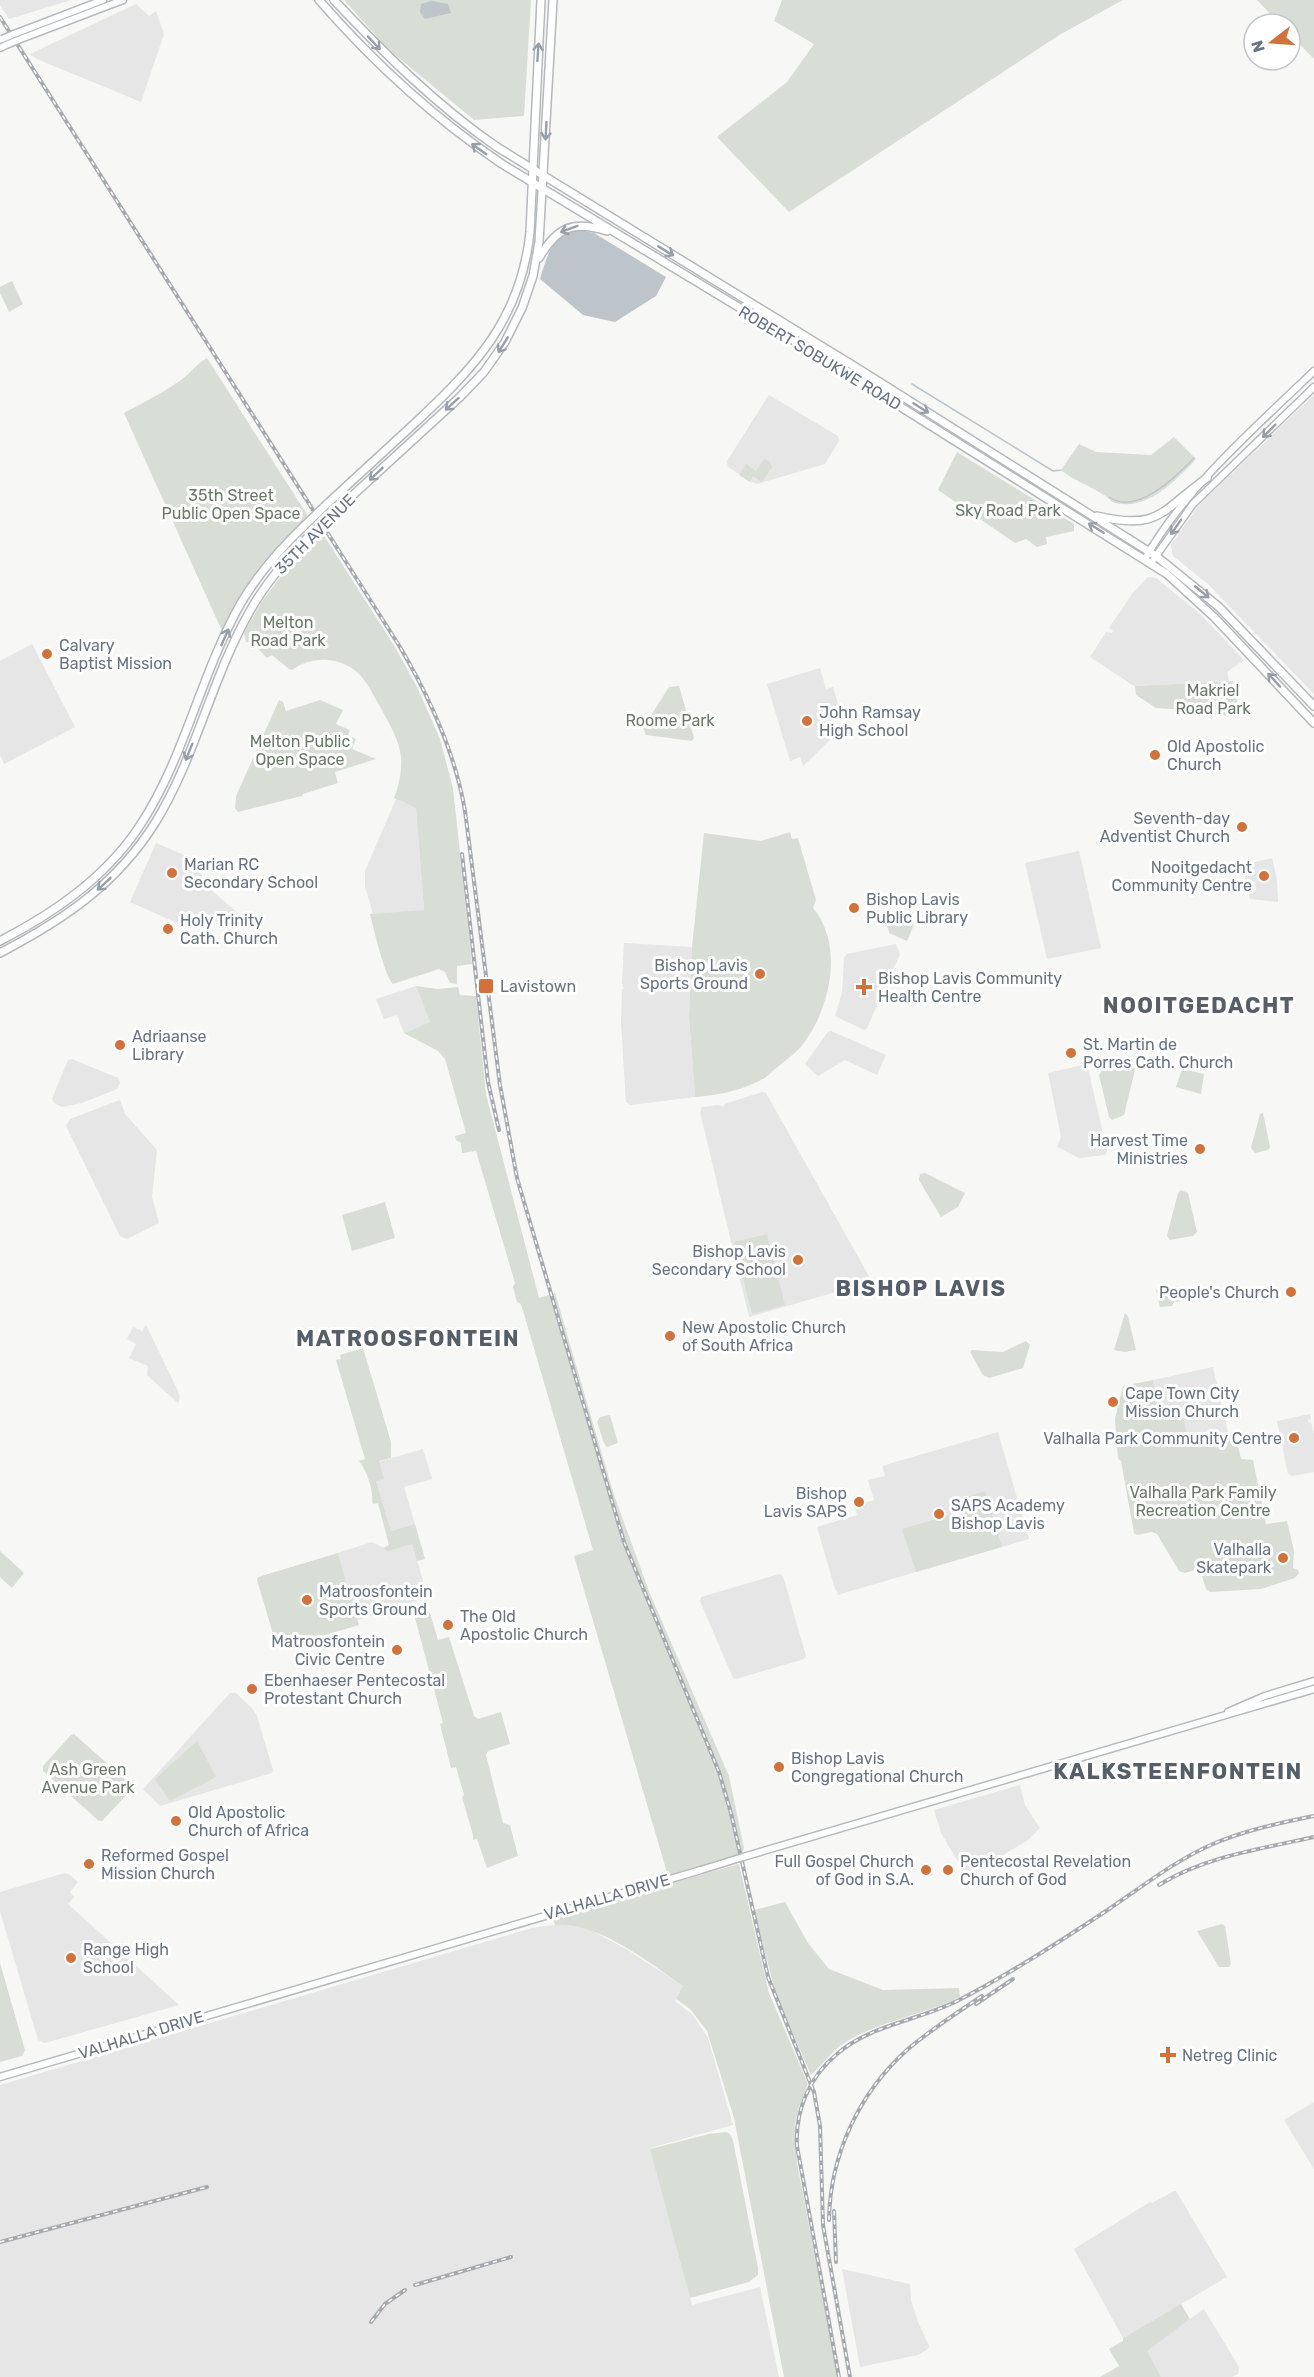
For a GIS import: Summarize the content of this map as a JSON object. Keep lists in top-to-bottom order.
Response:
{
  "streets": {
    "main road": ["ROBERT SOBUKWE ROAD", "35TH AVENUE", "VALHALLA DRIVE"]
  },
  "crossings": [
    ["ROBERT SOBUKWE ROAD", "35TH AVENUE"]
  ],
  "districts": [
    "NOOITGEDACHT",
    "BISHOP LAVIS",
    "MATROOSFONTEIN",
    "KALKSTEENFONTEIN"
  ],
  "parks": [
    "35th Street Public Open Space",
    "Sky Road Park",
    "Melton Road Park",
    "Makriel Road Park",
    "Roome Park",
    "Melton Public Open Space",
    "Valhalla Park Family Recreation Centre",
    "Ash Green Avenue Park"
  ],
  "places": {
    "other": [
      "Calvary Baptist Mission",
      "John Ramsay High School",
      "Old Apostolic Church",
      "Seventh-day Adventist Church",
      "Marian RC Secondary School",
      "Nooitgedacht Community Centre",
      "Bishop Lavis Public Library",
      "Holy Trinity Cath. Church",
      "Bishop Lavis Sports Ground",
      "Adriaanse Library",
      "St. Martin de Porres Cath. Church",
      "Harvest Time Ministries",
      "Bishop Lavis Secondary School",
      "People's Church",
      "New Apostolic Church of South Africa",
      "Cape Town City Mission Church",
      "Valhalla Park Community Centre",
      "Bishop Lavis SAPS",
      "SAPS Academy Bishop Lavis",
      "Valhalla Skatepark",
      "Matroosfontein Sports Ground",
      "The Old Apostolic Church",
      "Matroosfontein Civic Centre",
      "Ebenhaeser Pentecostal Protestant Church",
      "Bishop Lavis Congregational Church",
      "Old Apostolic Church of Africa",
      "Reformed Gospel Mission Church",
      "Full Gospel Church of God in S.A.",
      "Pentecostal Revelation Church of God",
      "Range High School"
    ],
    "transit": ["Lavistown"],
    "health": ["Bishop Lavis Community Health Centre", "Netreg Clinic"]
  },
  "north": "left"
}
